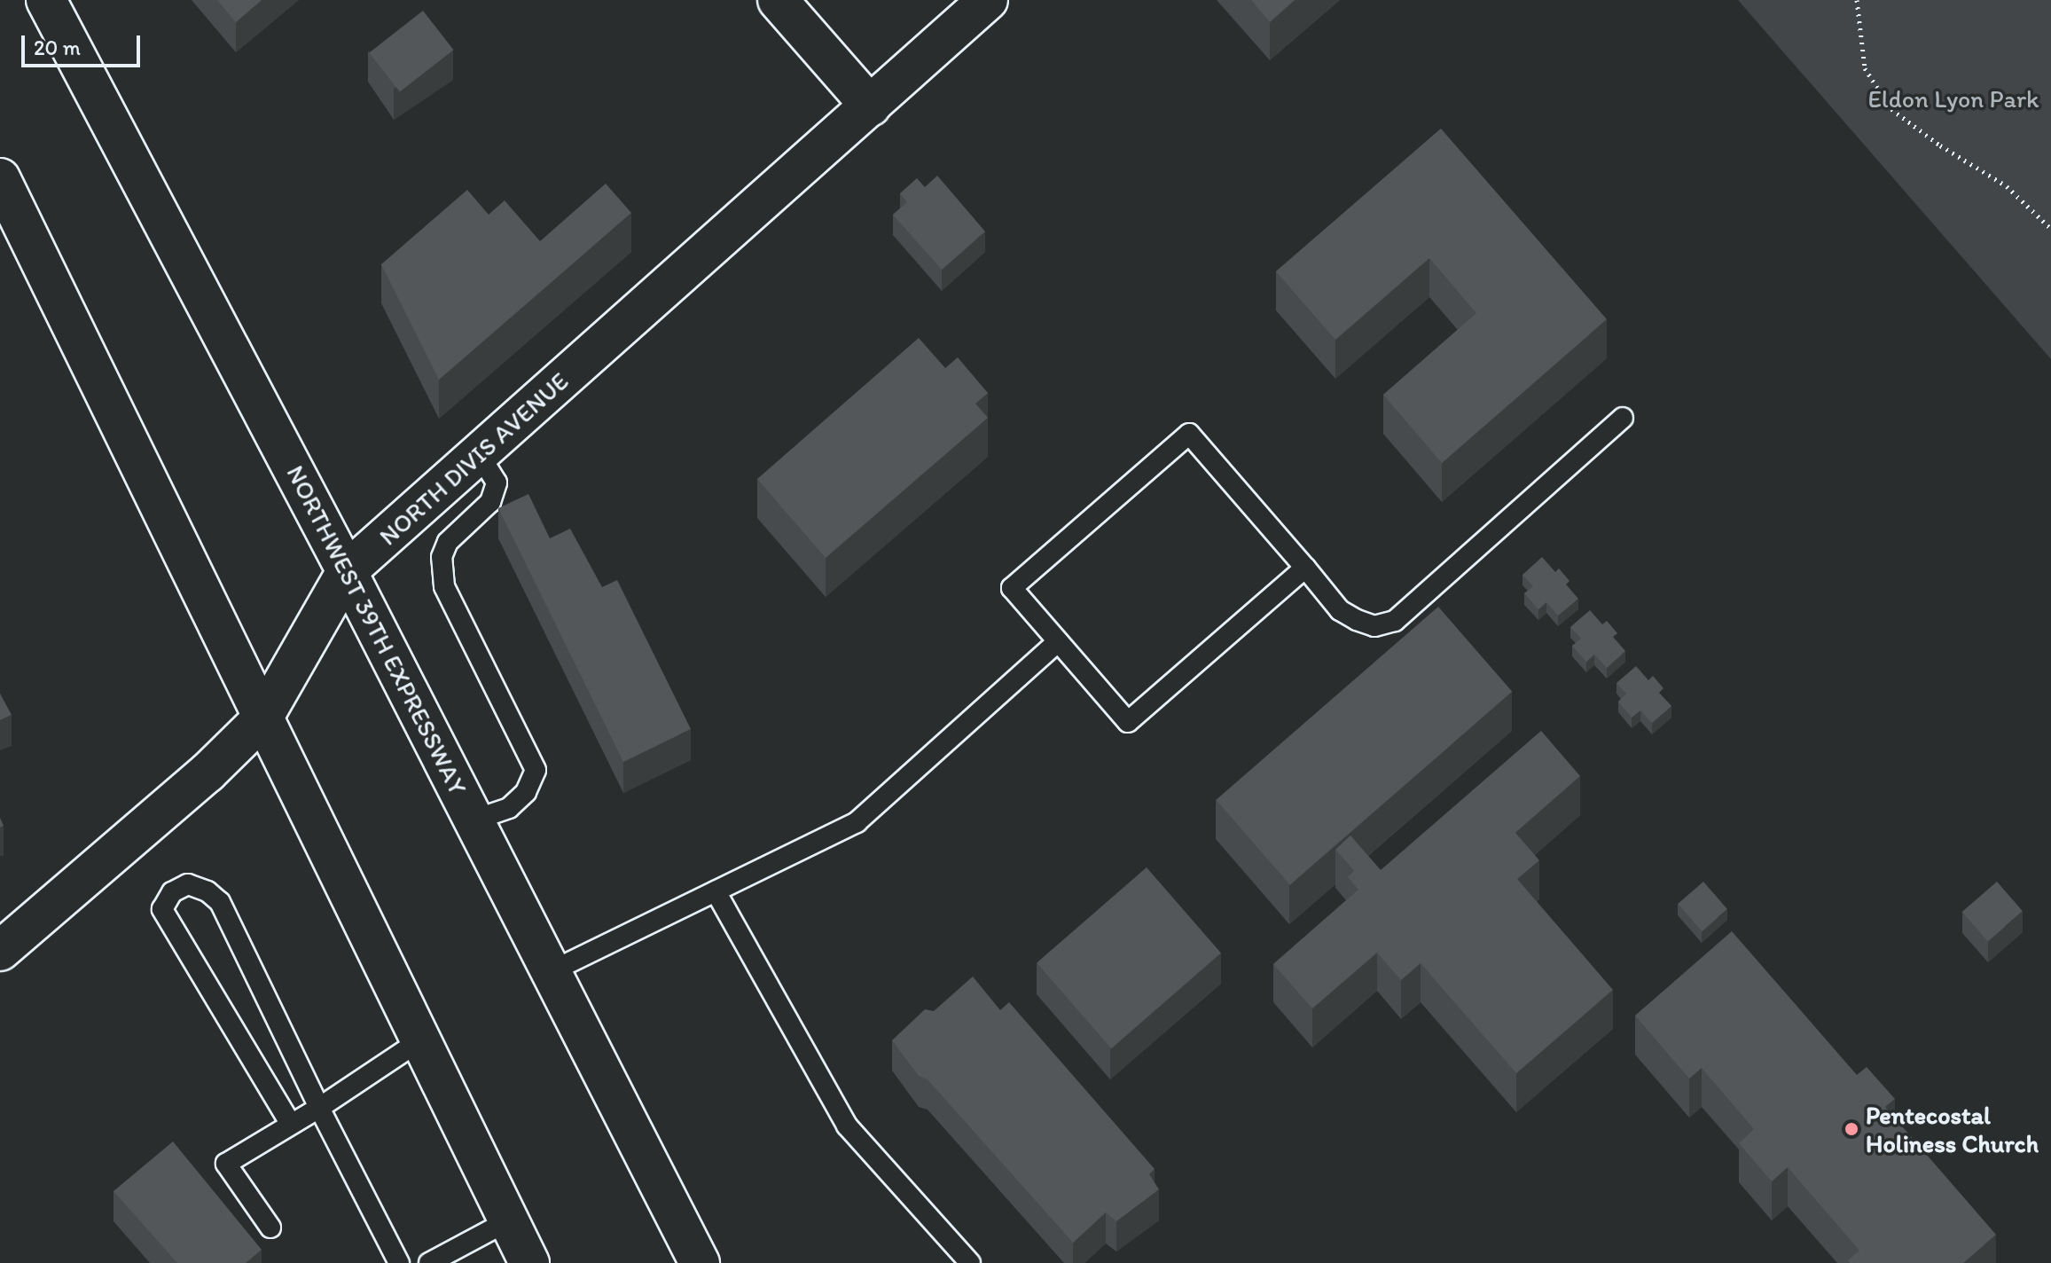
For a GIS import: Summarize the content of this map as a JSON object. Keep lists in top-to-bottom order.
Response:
{
  "streets": {
    "main road": ["NORTH DIVIS AVENUE", "NORTHWEST 39TH EXPRESSWAY"]
  },
  "crossings": [
    ["NORTH DIVIS AVENUE", "NORTHWEST 39TH EXPRESSWAY"]
  ],
  "parks": ["Eldon Lyon Park"],
  "places": ["Pentecostal Holiness Church"],
  "scale_bar": "20 m"
}
